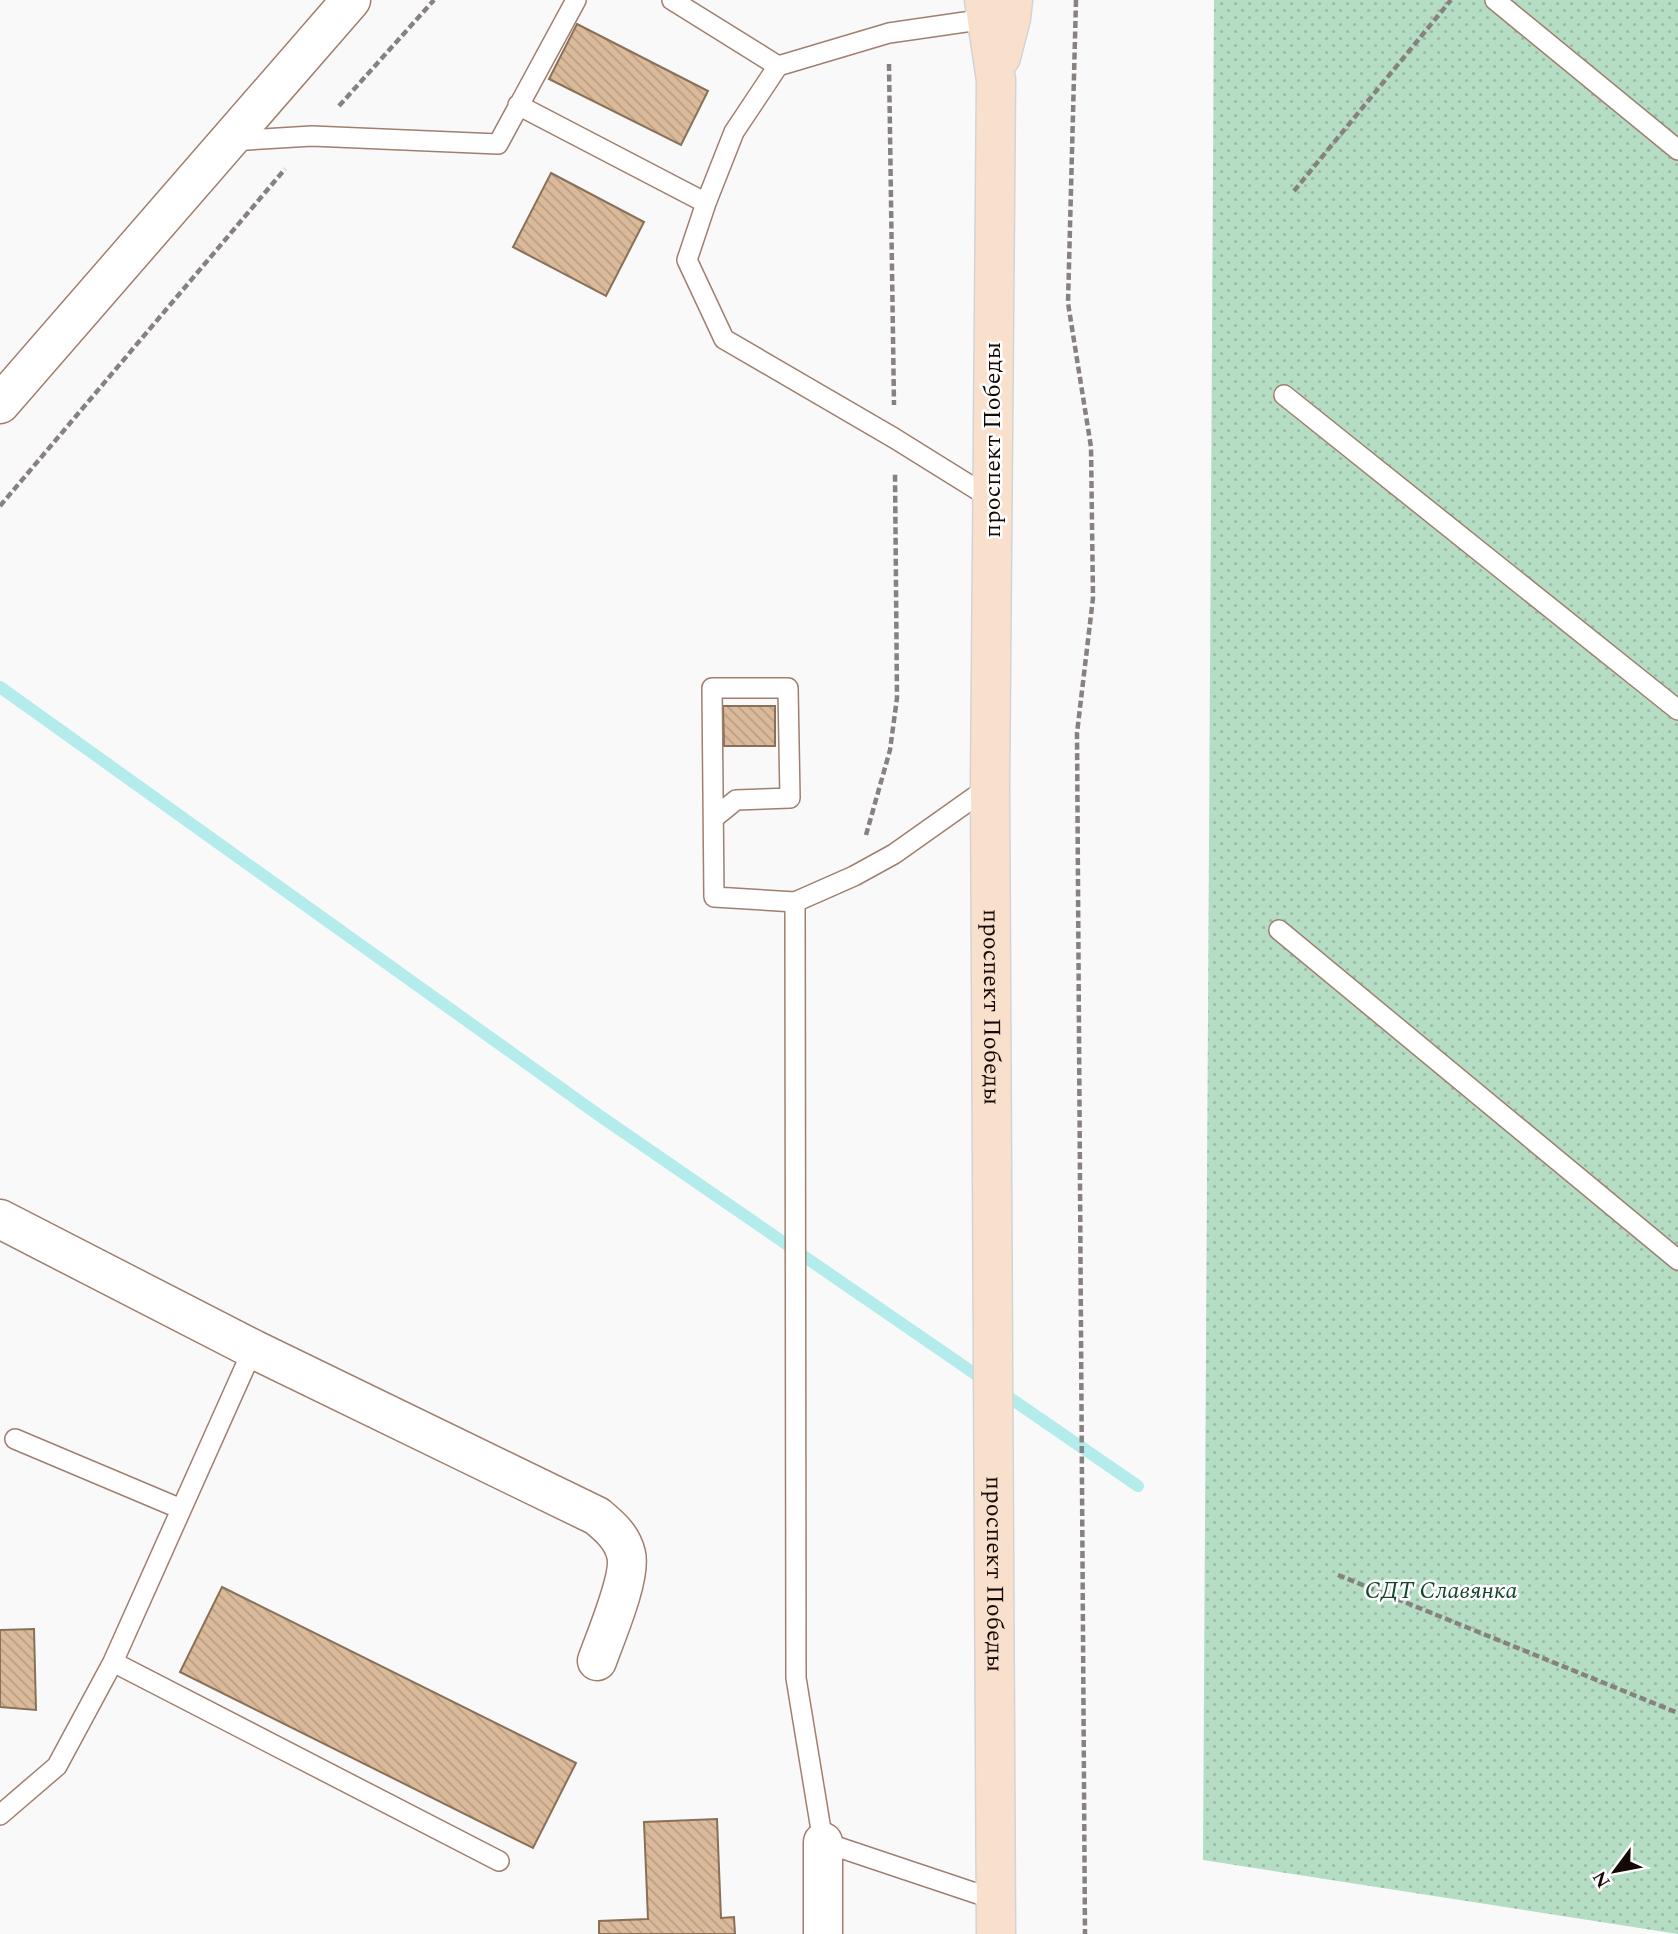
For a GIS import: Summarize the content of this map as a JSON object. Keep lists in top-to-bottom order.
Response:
{
  "streets": {
    "main road": ["проспект Победы"]
  },
  "parks": ["СДТ Славянка"],
  "north": "bottom left"
}
